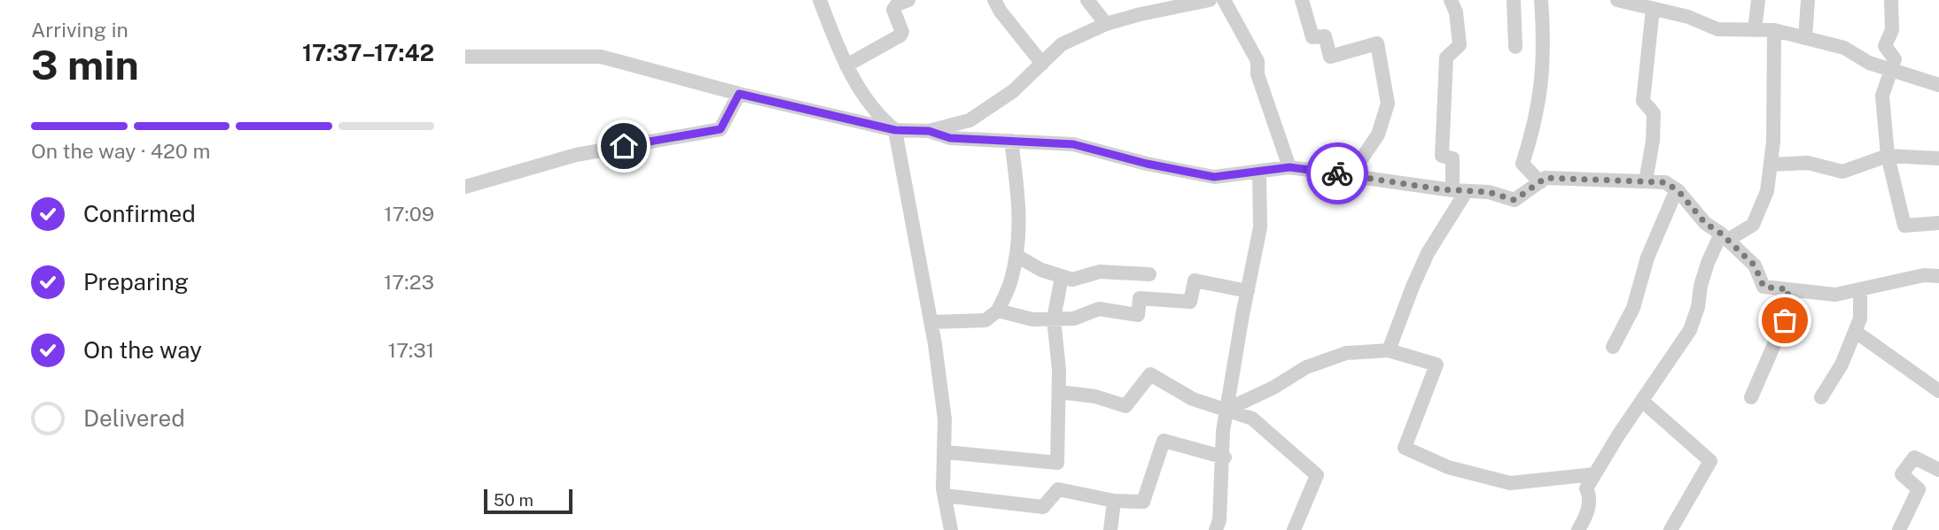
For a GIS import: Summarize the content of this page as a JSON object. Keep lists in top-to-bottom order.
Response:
{
  "scale_bar": "50 m",
  "page": {
    "heading": ["3 min", "Arriving in", "17:37–17:42"],
    "bar": "On the way · 420 m",
    "list": [
      ["Confirmed", "17:09"],
      ["Preparing", "17:23"],
      ["On the way", "17:31"],
      "Delivered"
    ],
    "scale": "50 m"
  }
}
